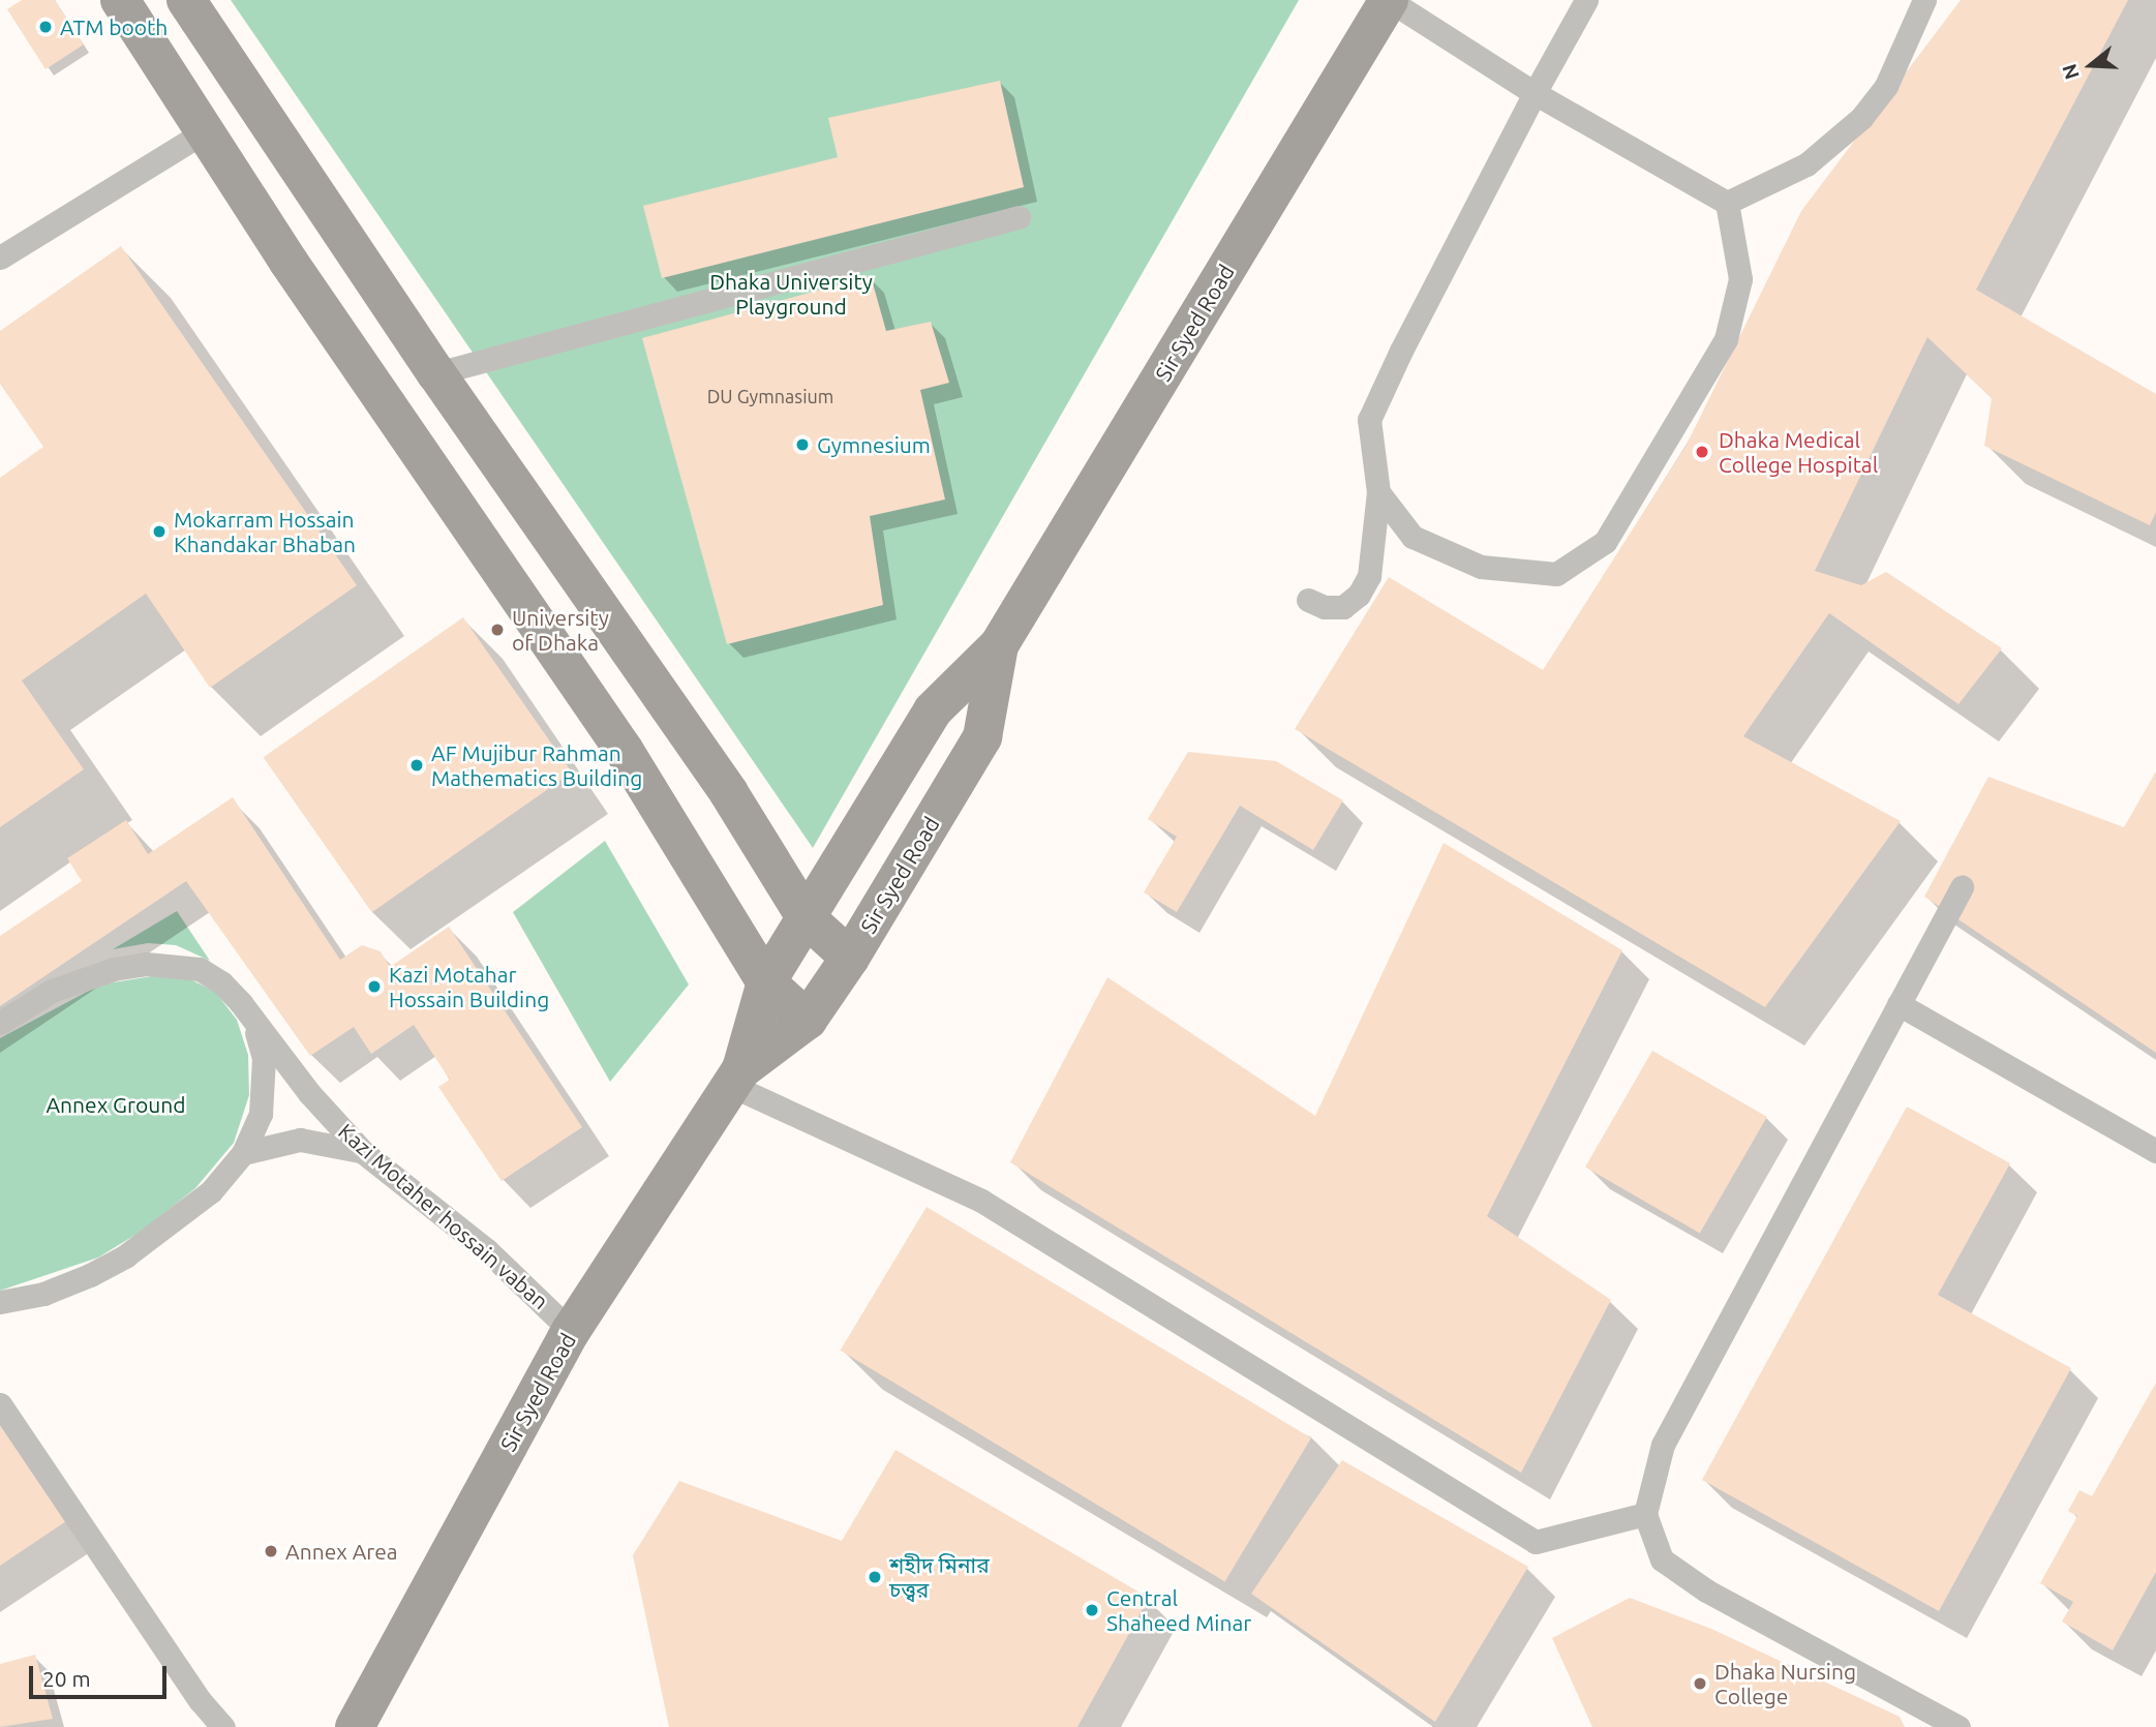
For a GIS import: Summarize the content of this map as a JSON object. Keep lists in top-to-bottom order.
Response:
{
  "streets": {
    "main road": ["Sir Syed Road"],
    "lane": ["Kazi Motaher hossain vaban"]
  },
  "crossings": [
    ["Sir Syed Road", "Kazi Motaher hossain vaban"]
  ],
  "parks": ["Dhaka University Playground", "Annex Ground"],
  "places": [
    "ATM booth",
    "Gymnesium",
    "Dhaka Medical College Hospital",
    "Mokarram Hossain Khandakar Bhaban",
    "University of Dhaka",
    "AF Mujibur Rahman Mathematics Building",
    "Kazi Motahar Hossain Building",
    "Annex Area",
    "শহীদ মিনার চত্ত্বর",
    "Central Shaheed Minar",
    "Dhaka Nursing College"
  ],
  "house_numbers": ["DU Gymnasium"],
  "scale_bar": "20 m",
  "north": "left"
}
